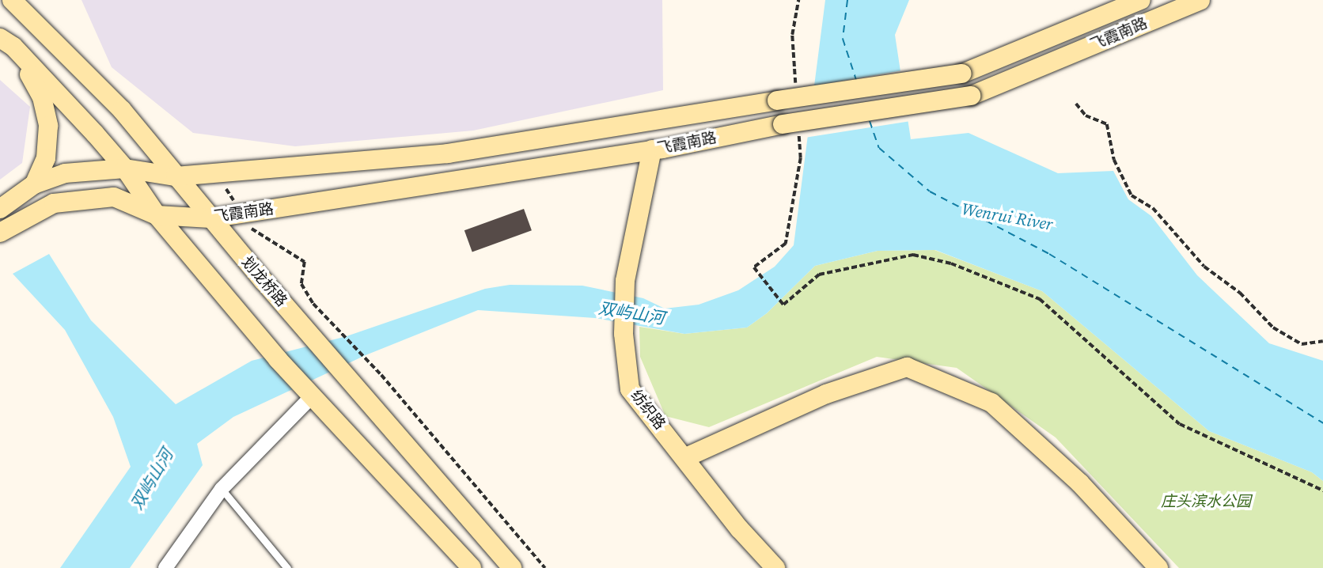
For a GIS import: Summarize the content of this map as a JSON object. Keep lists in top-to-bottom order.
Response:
{
  "streets": {
    "main road": ["飞霞南路", "划龙桥路", "纺织路"]
  },
  "crossings": [
    ["飞霞南路", "划龙桥路"],
    ["飞霞南路", "纺织路"]
  ],
  "water": ["Wenrui River", "双屿山河"],
  "parks": ["庄头滨水公园"]
}
